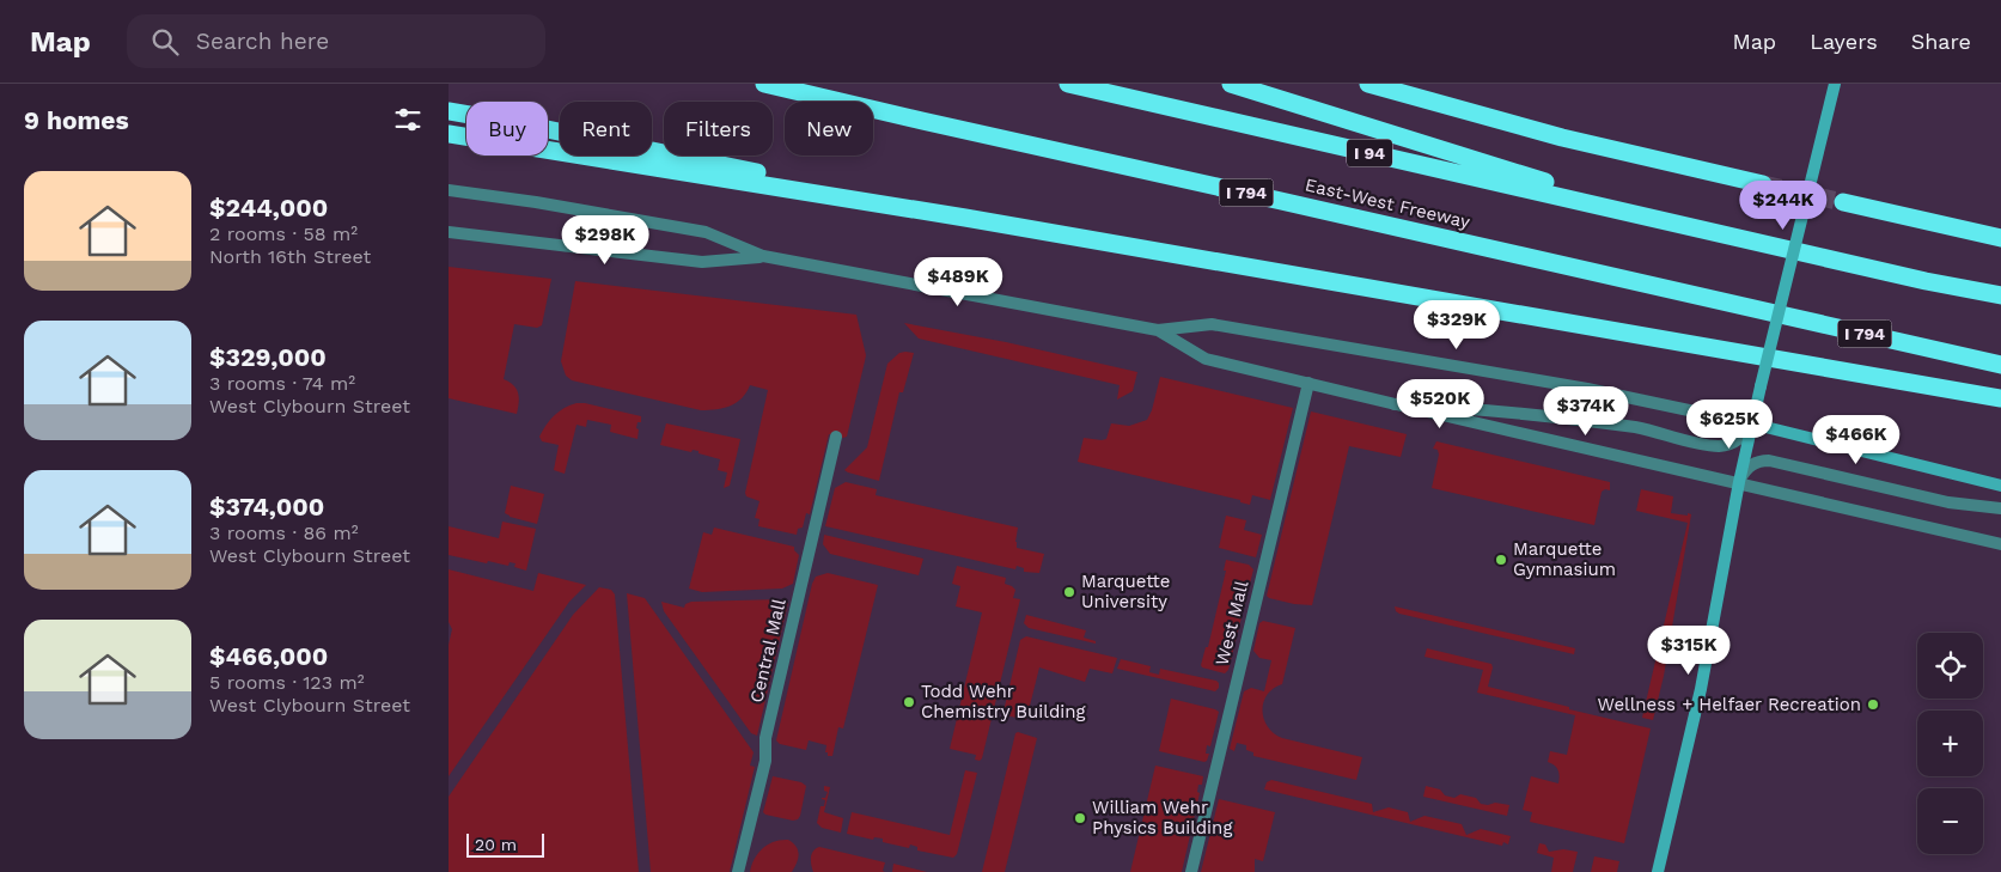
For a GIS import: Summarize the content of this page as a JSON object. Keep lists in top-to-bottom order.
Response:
{
  "streets": {
    "highway": ["I 94", "I 794", "East-West Freeway"],
    "street": ["West Mall", "Central Mall"]
  },
  "places": [
    "Marquette Gymnasium",
    "Marquette University",
    "Todd Wehr Chemistry Building",
    "Wellness + Helfaer Recreation",
    "William Wehr Physics Building"
  ],
  "scale_bar": "20 m",
  "page": {
    "header": "Map",
    "search": "Search here",
    "nav": ["Map", "Layers", "Share"],
    "heading": "9 homes",
    "chip": [
      "Buy",
      "Rent",
      "Filters",
      "New"
    ],
    "list": [
      {
        "name": "$244,000",
        "note": "2 rooms · 58 m² · North 16th Street"
      },
      {
        "name": "$329,000",
        "note": "3 rooms · 74 m² · West Clybourn Street"
      },
      {
        "name": "$374,000",
        "note": "3 rooms · 86 m² · West Clybourn Street"
      },
      {
        "name": "$466,000",
        "note": "5 rooms · 123 m² · West Clybourn Street"
      }
    ],
    "price": [
      "$244K",
      "$298K",
      "$489K",
      "$329K",
      "$520K",
      "$374K",
      "$625K",
      "$466K",
      "$315K"
    ],
    "map_buttons": ["+", "−"],
    "scale": "20 m"
  }
}
